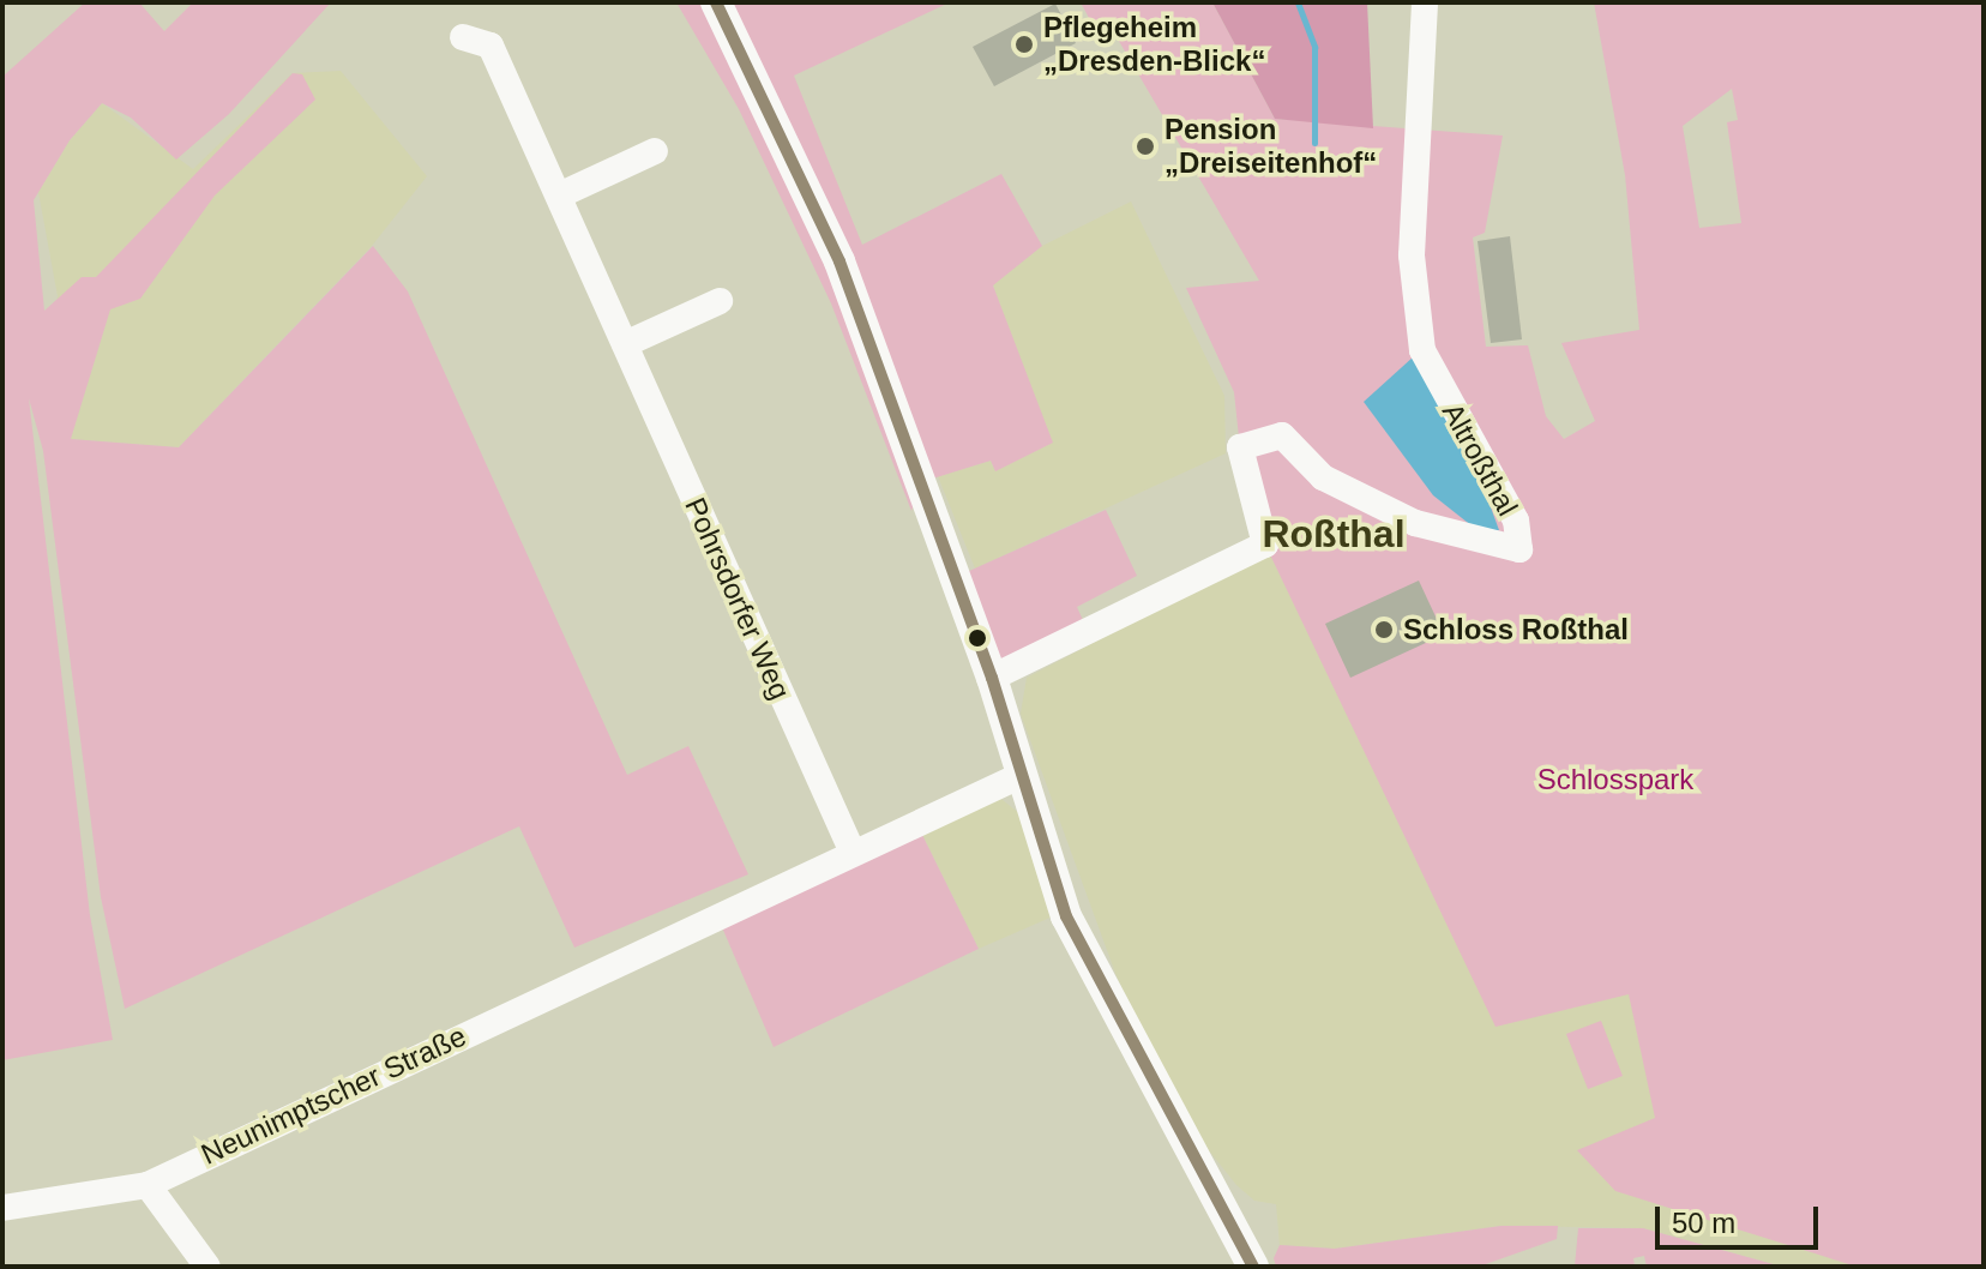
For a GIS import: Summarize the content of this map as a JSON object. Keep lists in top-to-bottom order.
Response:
{
  "streets": {
    "street": ["Altroßthal", "Pohrsdorfer Weg", "Neunimptscher Straße"]
  },
  "crossings": [
    ["Pohrsdorfer Weg", "Neunimptscher Straße"]
  ],
  "districts": ["Roßthal"],
  "parks": ["Schlosspark"],
  "places": ["Pflegeheim „Dresden-Blick“", "Pension „Dreiseitenhof“", "Schloss Roßthal"],
  "scale_bar": "50 m"
}
